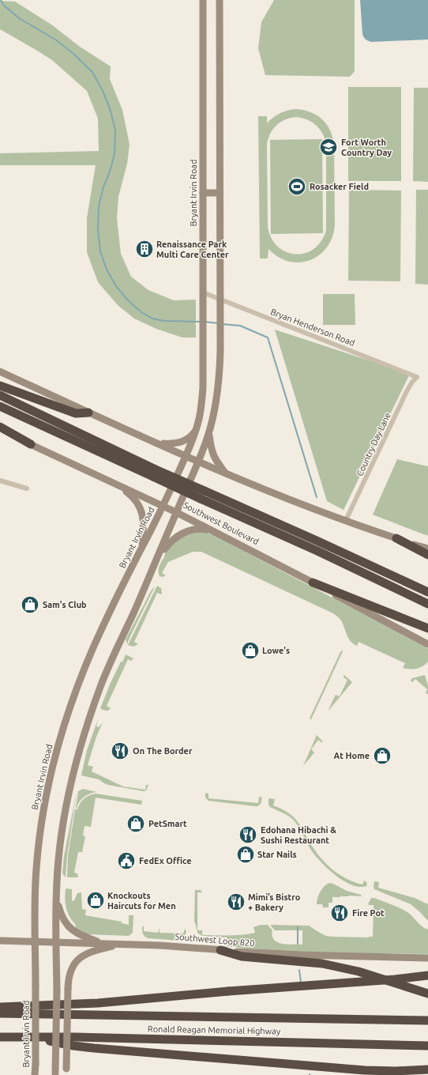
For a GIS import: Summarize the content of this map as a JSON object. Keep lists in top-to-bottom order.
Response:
{
  "streets": {
    "highway": ["Southwest Boulevard", "Ronald Reagan Memorial Highway"],
    "main road": ["Bryant Irvin Road", "Southwest Loop 820"],
    "street": ["Bryan Henderson Road", "Country Day Lane"]
  },
  "crossings": [
    ["Bryant Irvin Road", "Bryan Henderson Road"],
    ["Bryant Irvin Road", "Southwest Boulevard"],
    ["Bryant Irvin Road", "Southwest Loop 820"],
    ["Bryan Henderson Road", "Country Day Lane"]
  ],
  "places": {
    "school or university": ["Fort Worth Country Day"],
    "sports": ["Rosacker Field"],
    "building": ["Renaissance Park Multi Care Center"],
    "shop": [
      "Sam's Club",
      "Lowe's",
      "At Home",
      "PetSmart",
      "Star Nails",
      "Knockouts Haircuts for Men"
    ],
    "restaurant": [
      "On The Border",
      "Edohana Hibachi & Sushi Restaurant",
      "Mimi’s Bistro + Bakery",
      "Fire Pot"
    ],
    "public building": ["FedEx Office"]
  }
}
